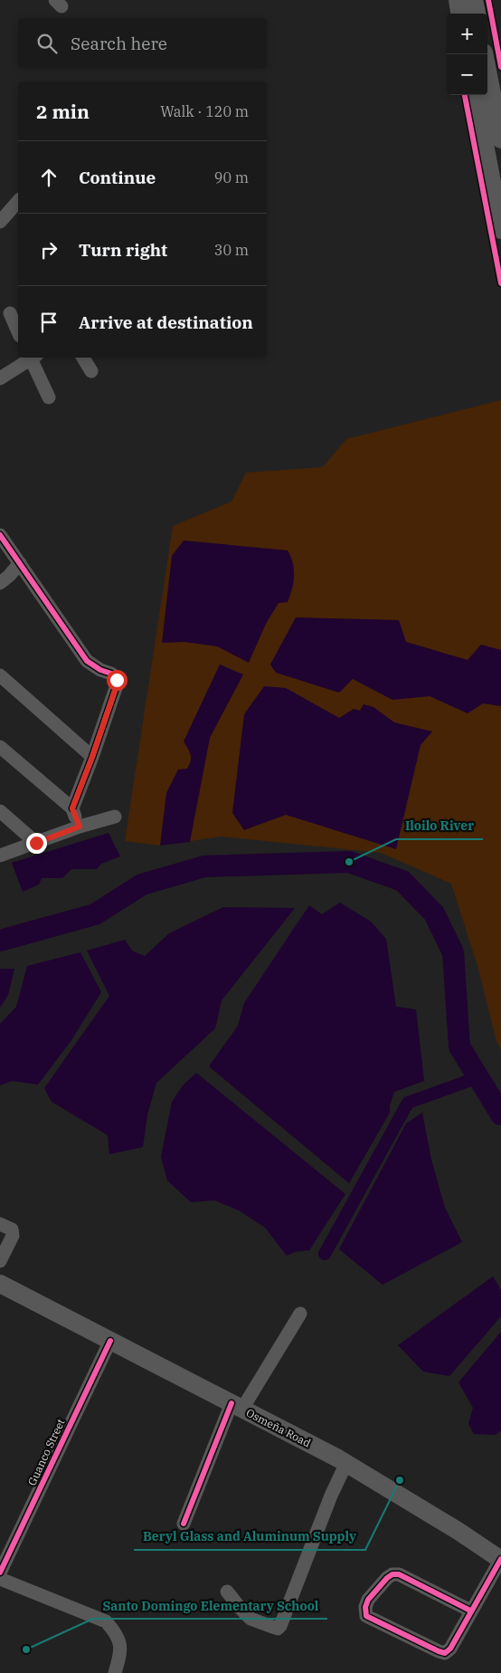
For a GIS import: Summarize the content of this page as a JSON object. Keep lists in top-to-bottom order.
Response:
{
  "streets": {
    "main road": ["Osmeña Road"],
    "street": ["Guanco Street"]
  },
  "crossings": [
    ["Osmeña Road", "Guanco Street"]
  ],
  "places": ["Iloilo River", "Beryl Glass and Aluminum Supply", "Santo Domingo Elementary School"],
  "page": {
    "map_buttons": ["+", "−"],
    "search": "Search here",
    "heading": ["2 min", "Walk · 120 m"],
    "list": [
      ["Continue", "90 m"],
      ["Turn right", "30 m"],
      "Arrive at destination"
    ]
  }
}
